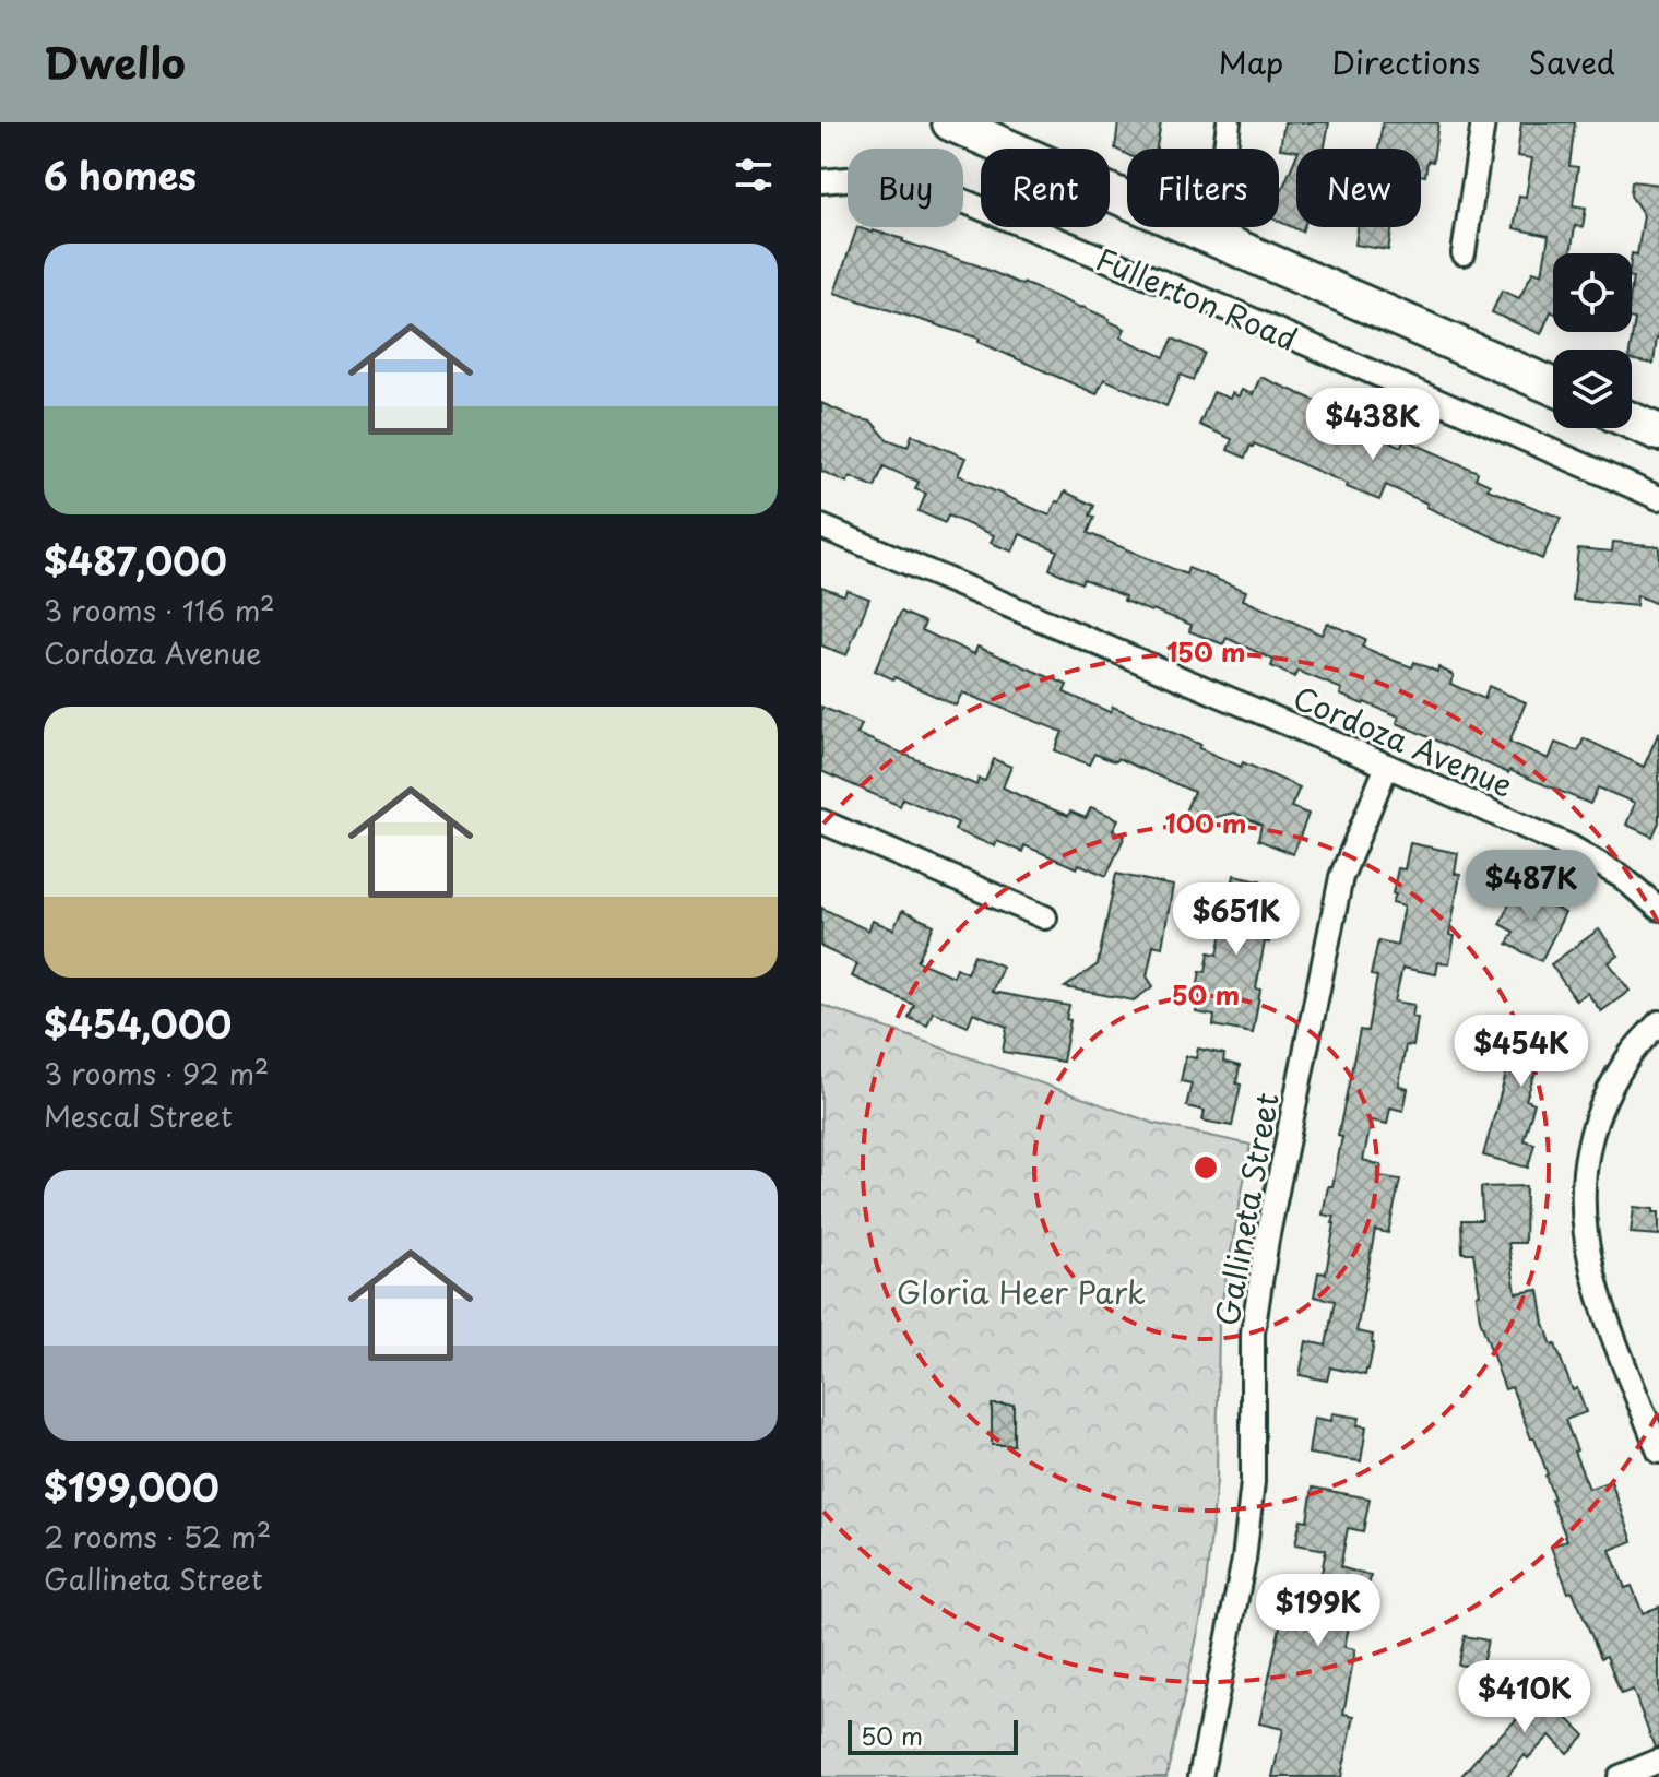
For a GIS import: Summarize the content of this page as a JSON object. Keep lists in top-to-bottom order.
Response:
{
  "streets": {
    "main road": ["Fullerton Road"],
    "street": ["Cordoza Avenue", "Gallineta Street"]
  },
  "crossings": [
    ["Cordoza Avenue", "Gallineta Street"]
  ],
  "parks": ["Gloria Heer Park"],
  "scale_bar": "50 m",
  "page": {
    "header": "Dwello",
    "nav": ["Map", "Directions", "Saved"],
    "heading": "6 homes",
    "chip": [
      "Buy",
      "Rent",
      "Filters",
      "New"
    ],
    "list": [
      {
        "name": "$487,000",
        "note": "3 rooms · 116 m² · Cordoza Avenue"
      },
      {
        "name": "$454,000",
        "note": "3 rooms · 92 m² · Mescal Street"
      },
      {
        "name": "$199,000",
        "note": "2 rooms · 52 m² · Gallineta Street"
      }
    ],
    "price": [
      "$438K",
      "$487K",
      "$651K",
      "$454K",
      "$199K",
      "$410K"
    ],
    "scale": "50 m"
  },
  "rings": ["150 m", "100 m", "50 m"]
}
